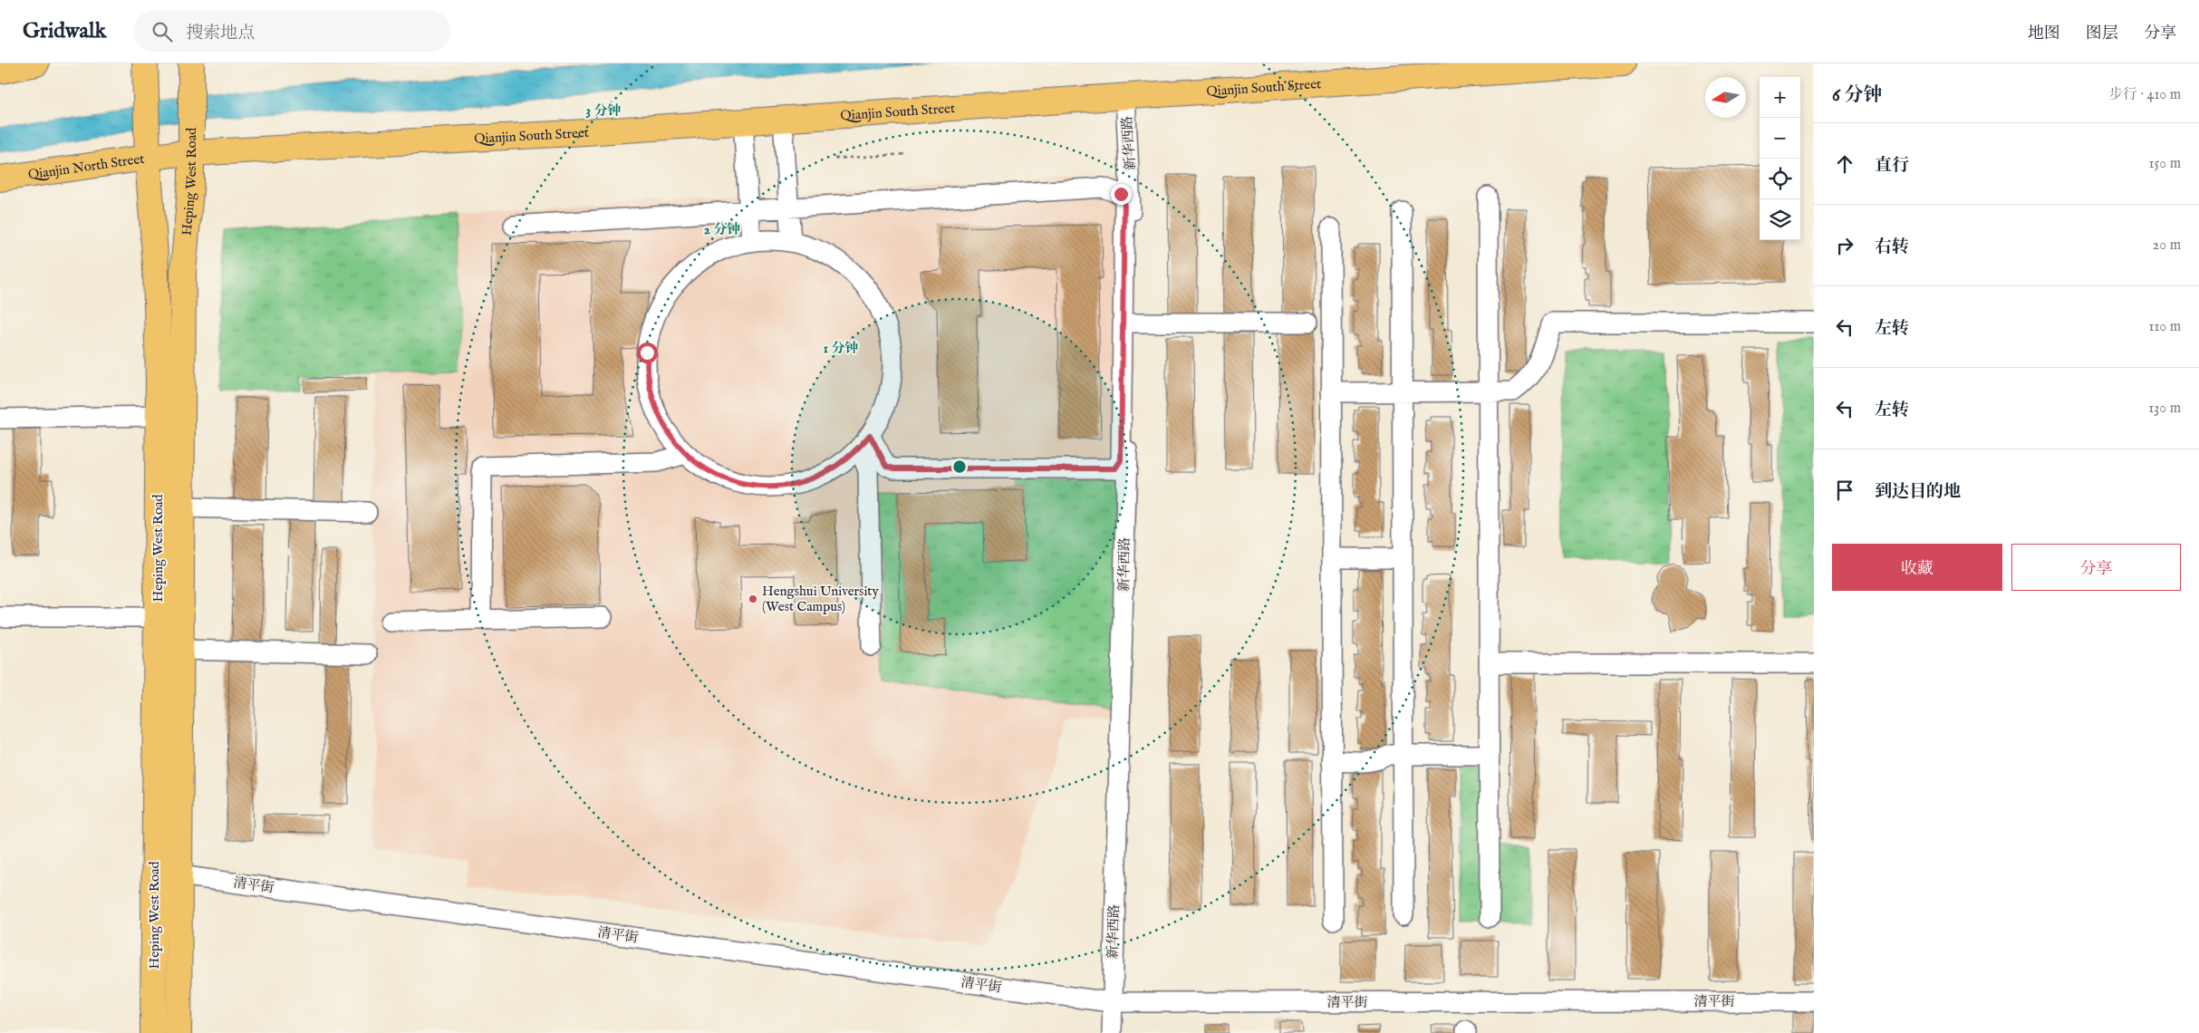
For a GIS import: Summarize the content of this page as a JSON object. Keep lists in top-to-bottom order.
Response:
{
  "streets": {
    "main road": ["Qianjin South Street", "Qianjin North Street", "Heping West Road"],
    "street": ["新华西路", "清平街"]
  },
  "crossings": [
    ["Qianjin South Street", "新华西路"],
    ["Qianjin South Street", "Qianjin North Street"],
    ["Qianjin South Street", "Heping West Road"],
    ["新华西路", "清平街"],
    ["Qianjin North Street", "Heping West Road"],
    ["Heping West Road", "清平街"]
  ],
  "places": ["Hengshui University (West Campus)"],
  "north": "left",
  "page": {
    "header": "Gridwalk",
    "search": "搜索地点",
    "nav": ["地图", "图层", "分享"],
    "heading": ["6 分钟", "步行 · 410 m"],
    "map_buttons": ["+", "−"],
    "list": [
      ["直行", "150 m"],
      ["右转", "20 m"],
      ["左转", "110 m"],
      ["左转", "130 m"],
      "到达目的地"
    ],
    "buttons": ["收藏", "分享"]
  },
  "rings": ["3 分钟", "2 分钟", "1 分钟"]
}
